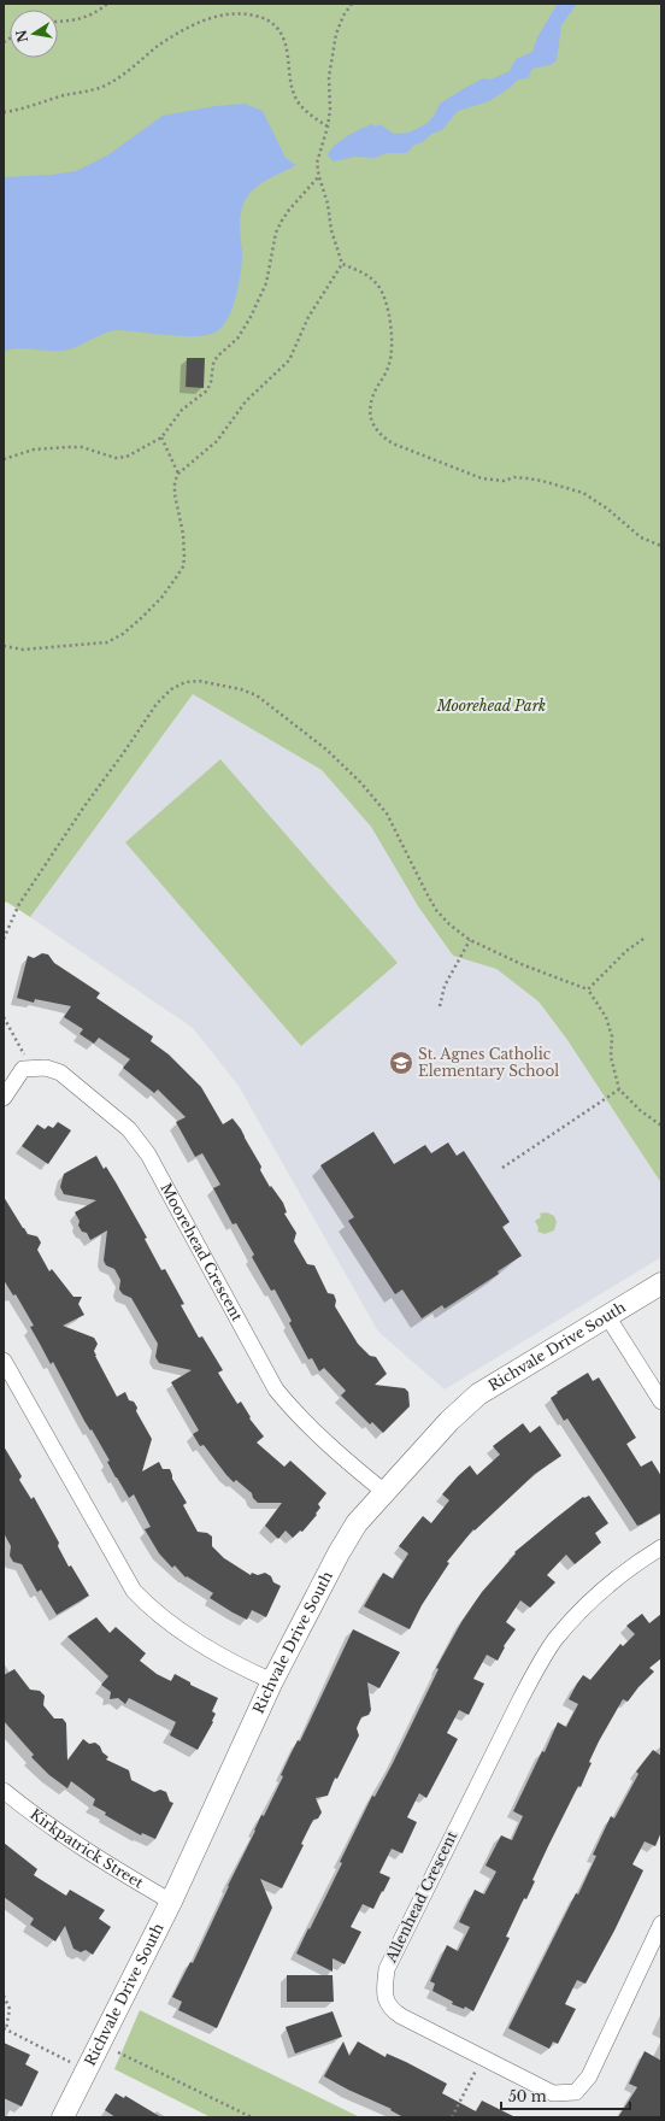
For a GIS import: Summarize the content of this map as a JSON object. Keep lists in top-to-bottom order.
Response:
{
  "streets": {
    "street": [
      "Moorehead Crescent",
      "Richvale Drive South",
      "Kirkpatrick Street",
      "Allenhead Crescent"
    ]
  },
  "crossings": [
    ["Moorehead Crescent", "Richvale Drive South"],
    ["Richvale Drive South", "Kirkpatrick Street"]
  ],
  "parks": ["Moorehead Park"],
  "places": {
    "school or university": ["St. Agnes Catholic Elementary School"]
  },
  "scale_bar": "50 m",
  "north": "left"
}
